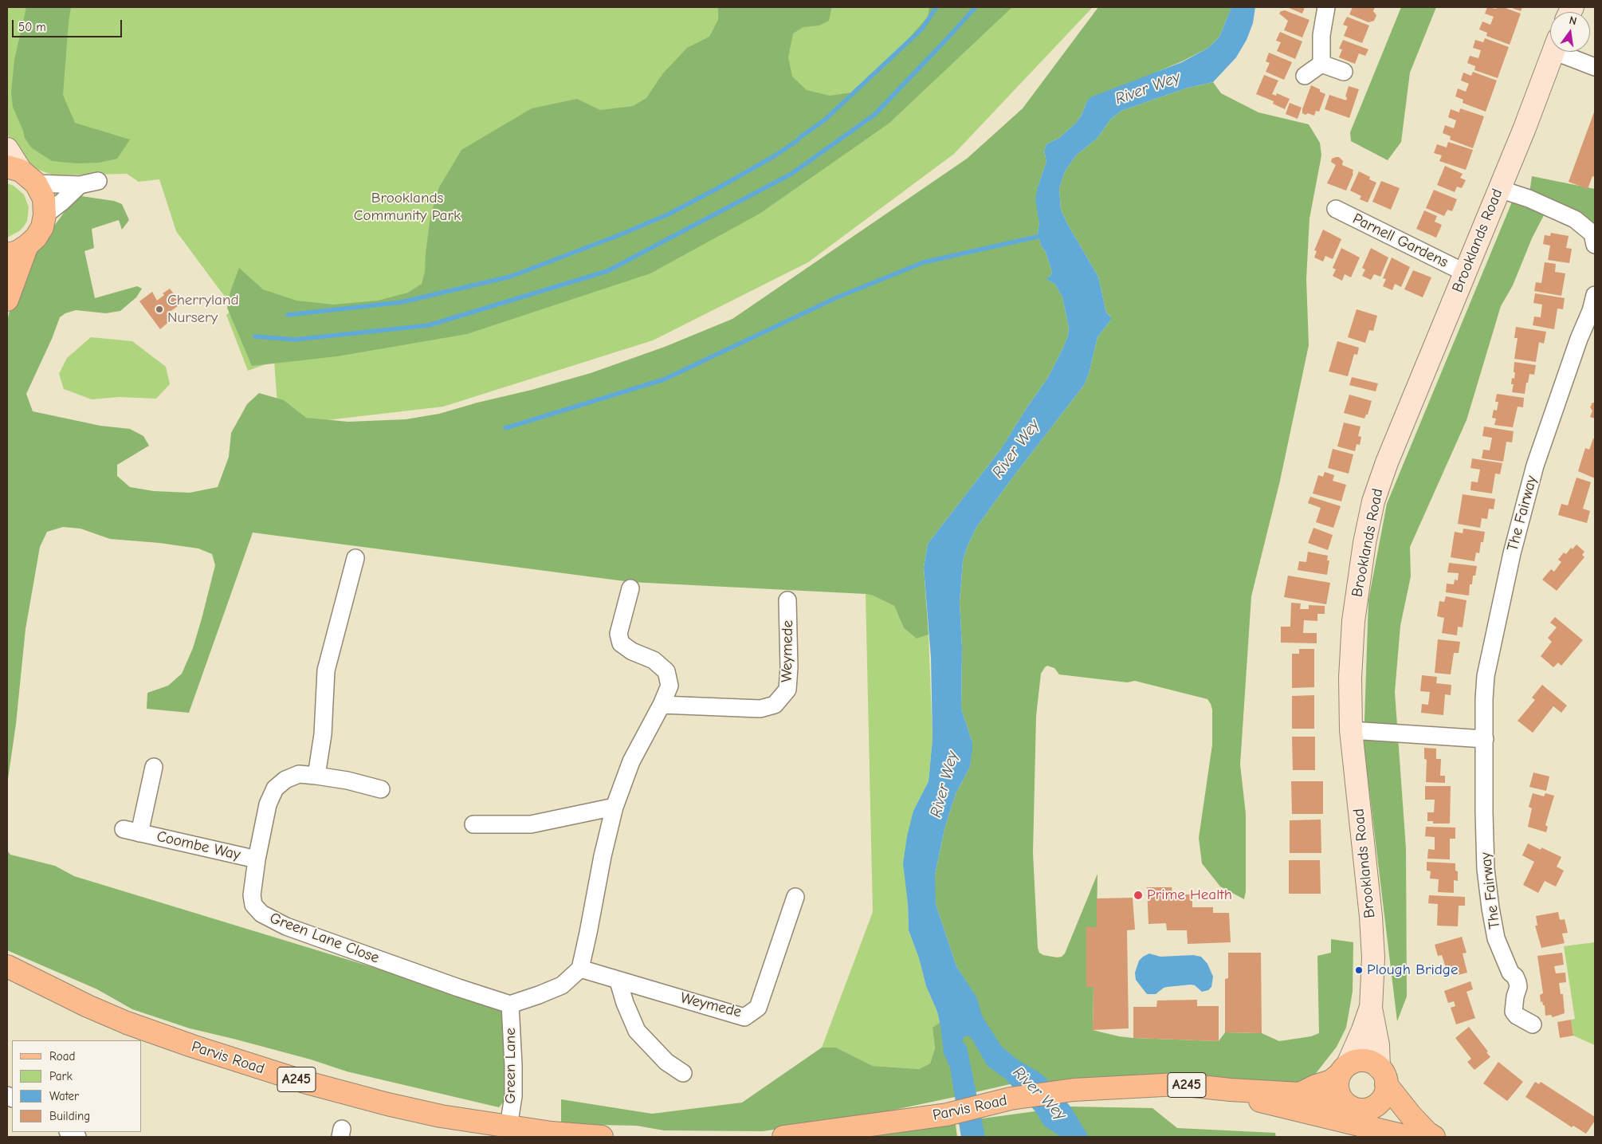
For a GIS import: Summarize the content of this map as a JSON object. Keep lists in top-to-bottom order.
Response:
{
  "streets": {
    "main road": ["Brooklands Road", "Parvis Road", "A245"],
    "street": [
      "Parnell Gardens",
      "The Fairway",
      "Weymede",
      "Coombe Way",
      "Green Lane Close",
      "Green Lane"
    ]
  },
  "crossings": [
    ["Parnell Gardens", "Brooklands Road"],
    ["Coombe Way", "Green Lane Close"],
    ["Green Lane Close", "Green Lane"],
    ["Parvis Road", "Green Lane"],
    ["Parvis Road", "A245"]
  ],
  "water": ["River Wey"],
  "parks": ["Brooklands Community Park"],
  "places": ["Cherryland Nursery", "Prime Health", "Plough Bridge"],
  "legend": [
    "Road",
    "Park",
    "Water",
    "Building"
  ],
  "scale_bar": "50 m",
  "north": "top"
}
